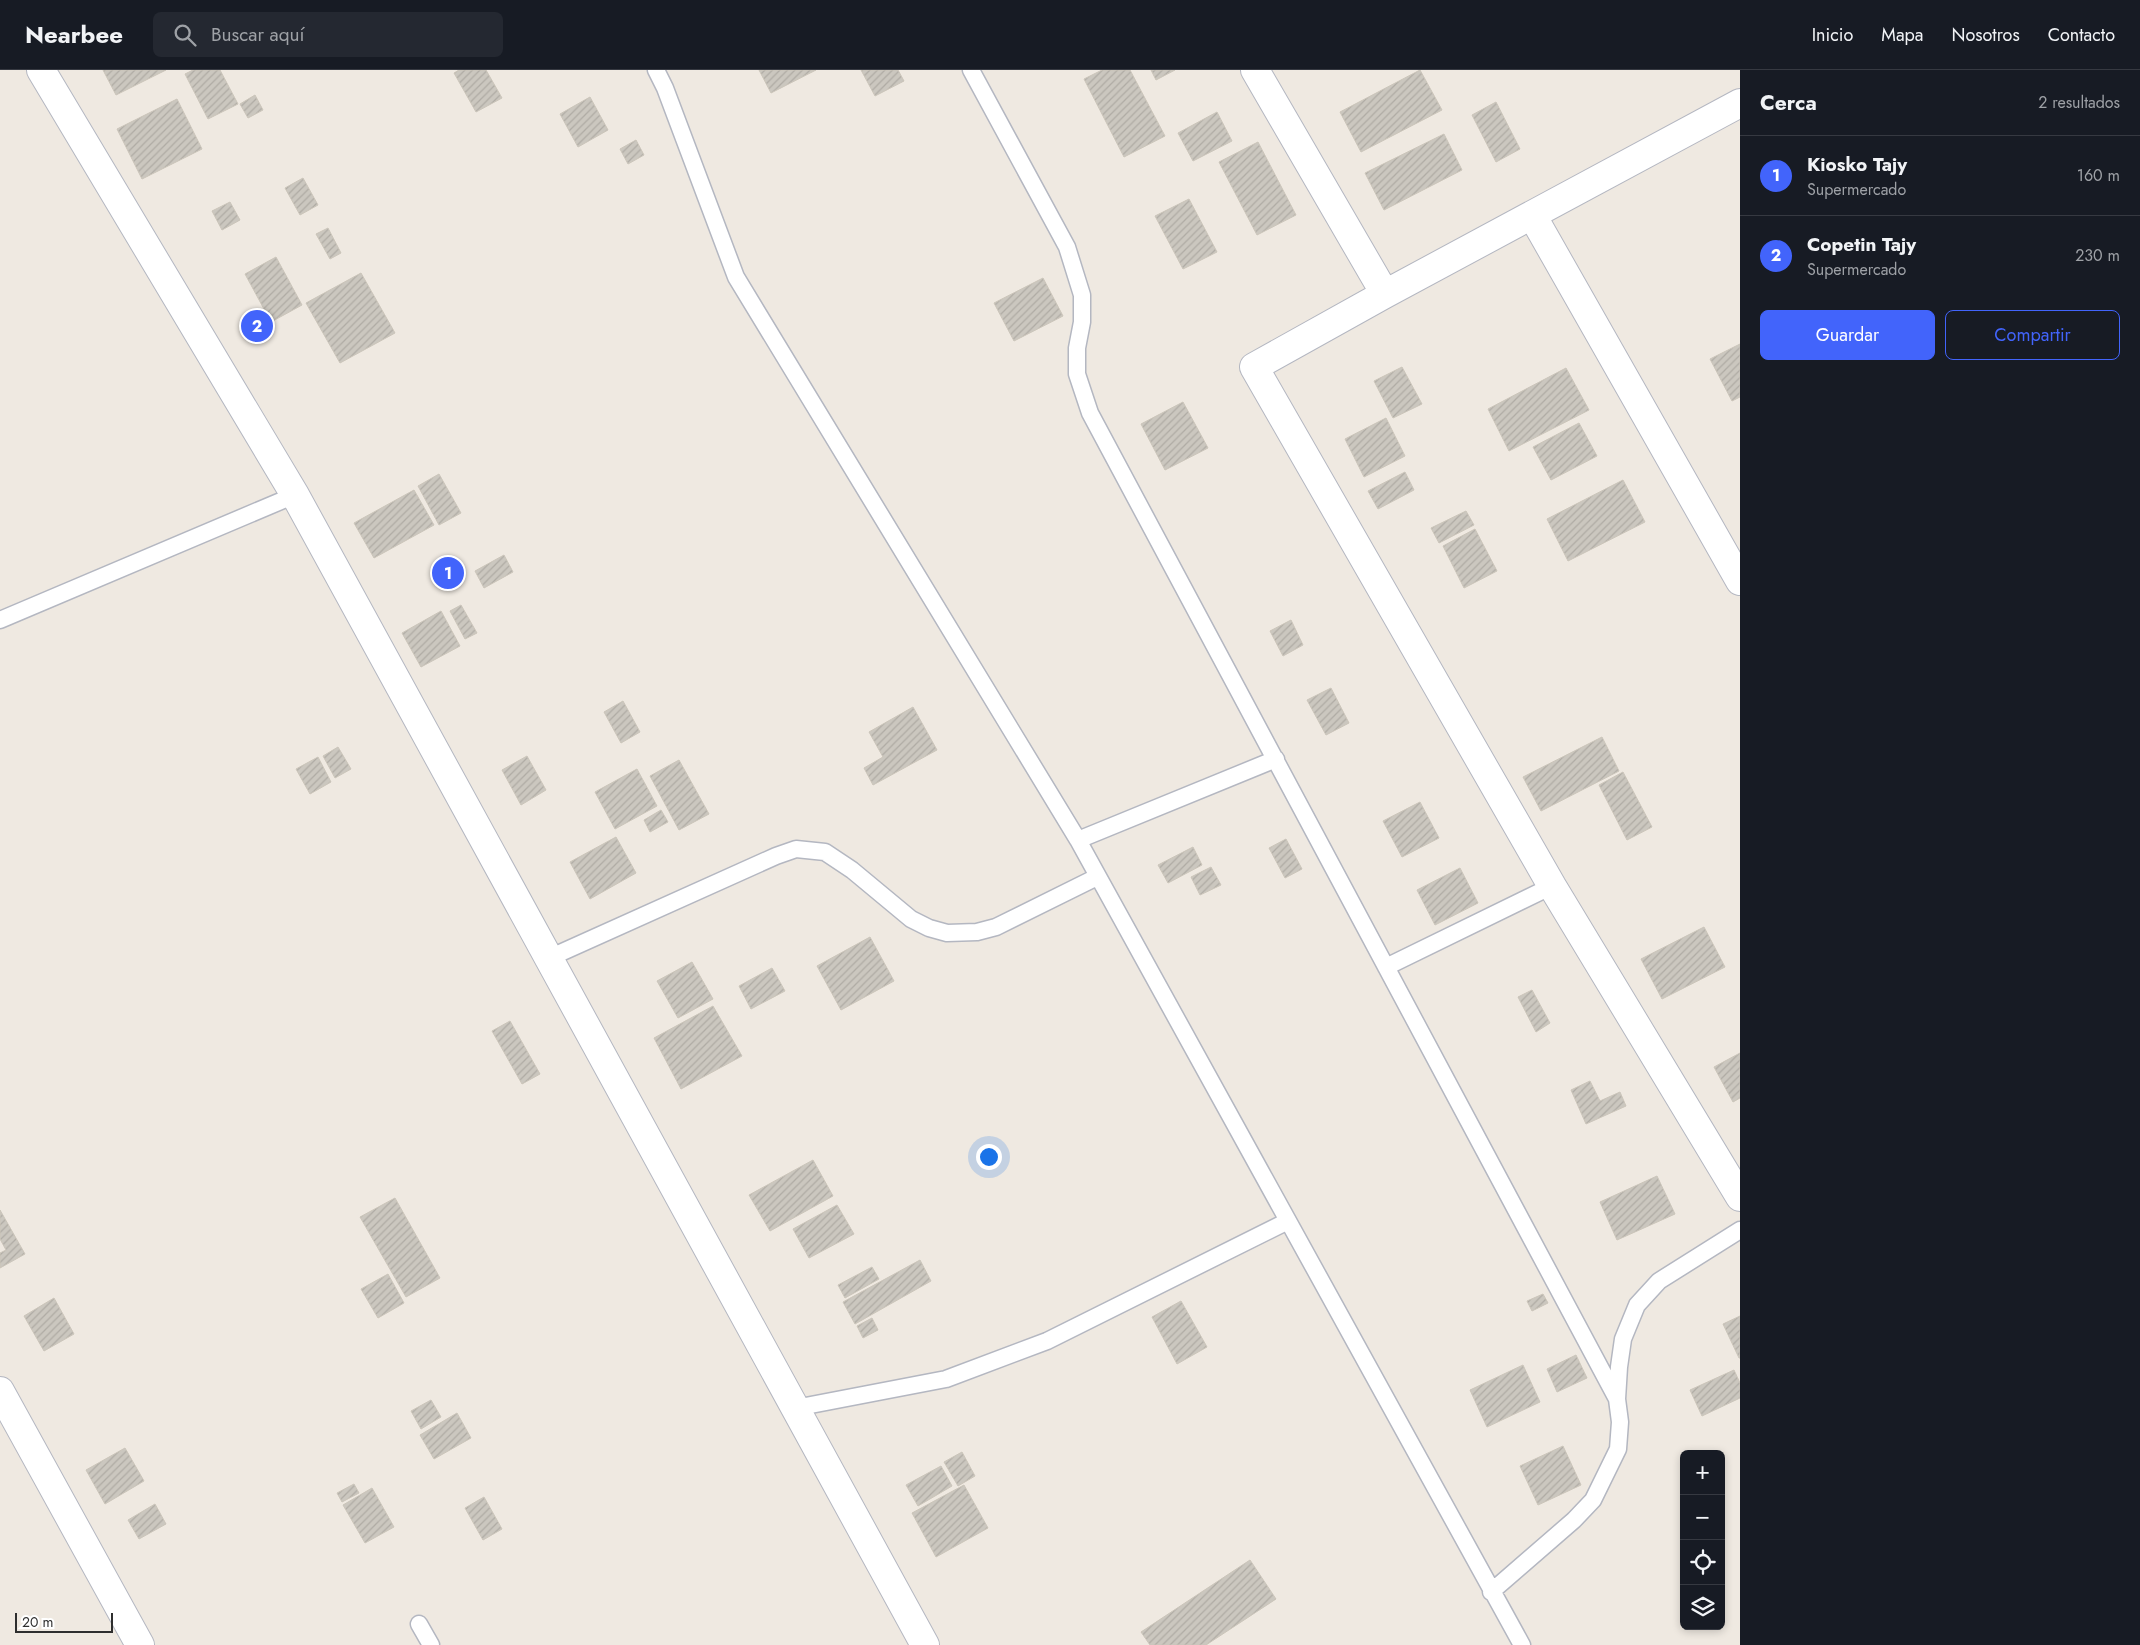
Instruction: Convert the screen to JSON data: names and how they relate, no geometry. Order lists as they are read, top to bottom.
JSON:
{
  "scale_bar": "20 m",
  "page": {
    "header": "Nearbee",
    "search": "Buscar aquí",
    "nav": [
      "Inicio",
      "Mapa",
      "Nosotros",
      "Contacto"
    ],
    "heading": ["Cerca", "2 resultados"],
    "list": [
      {
        "mark": "1",
        "name": "Kiosko Tajy",
        "note": "Supermercado",
        "value": "160 m"
      },
      {
        "mark": "2",
        "name": "Copetin Tajy",
        "note": "Supermercado",
        "value": "230 m"
      }
    ],
    "buttons": ["Guardar", "Compartir"],
    "pins": ["2", "1"],
    "map_buttons": ["+", "−"],
    "scale": "20 m"
  }
}
